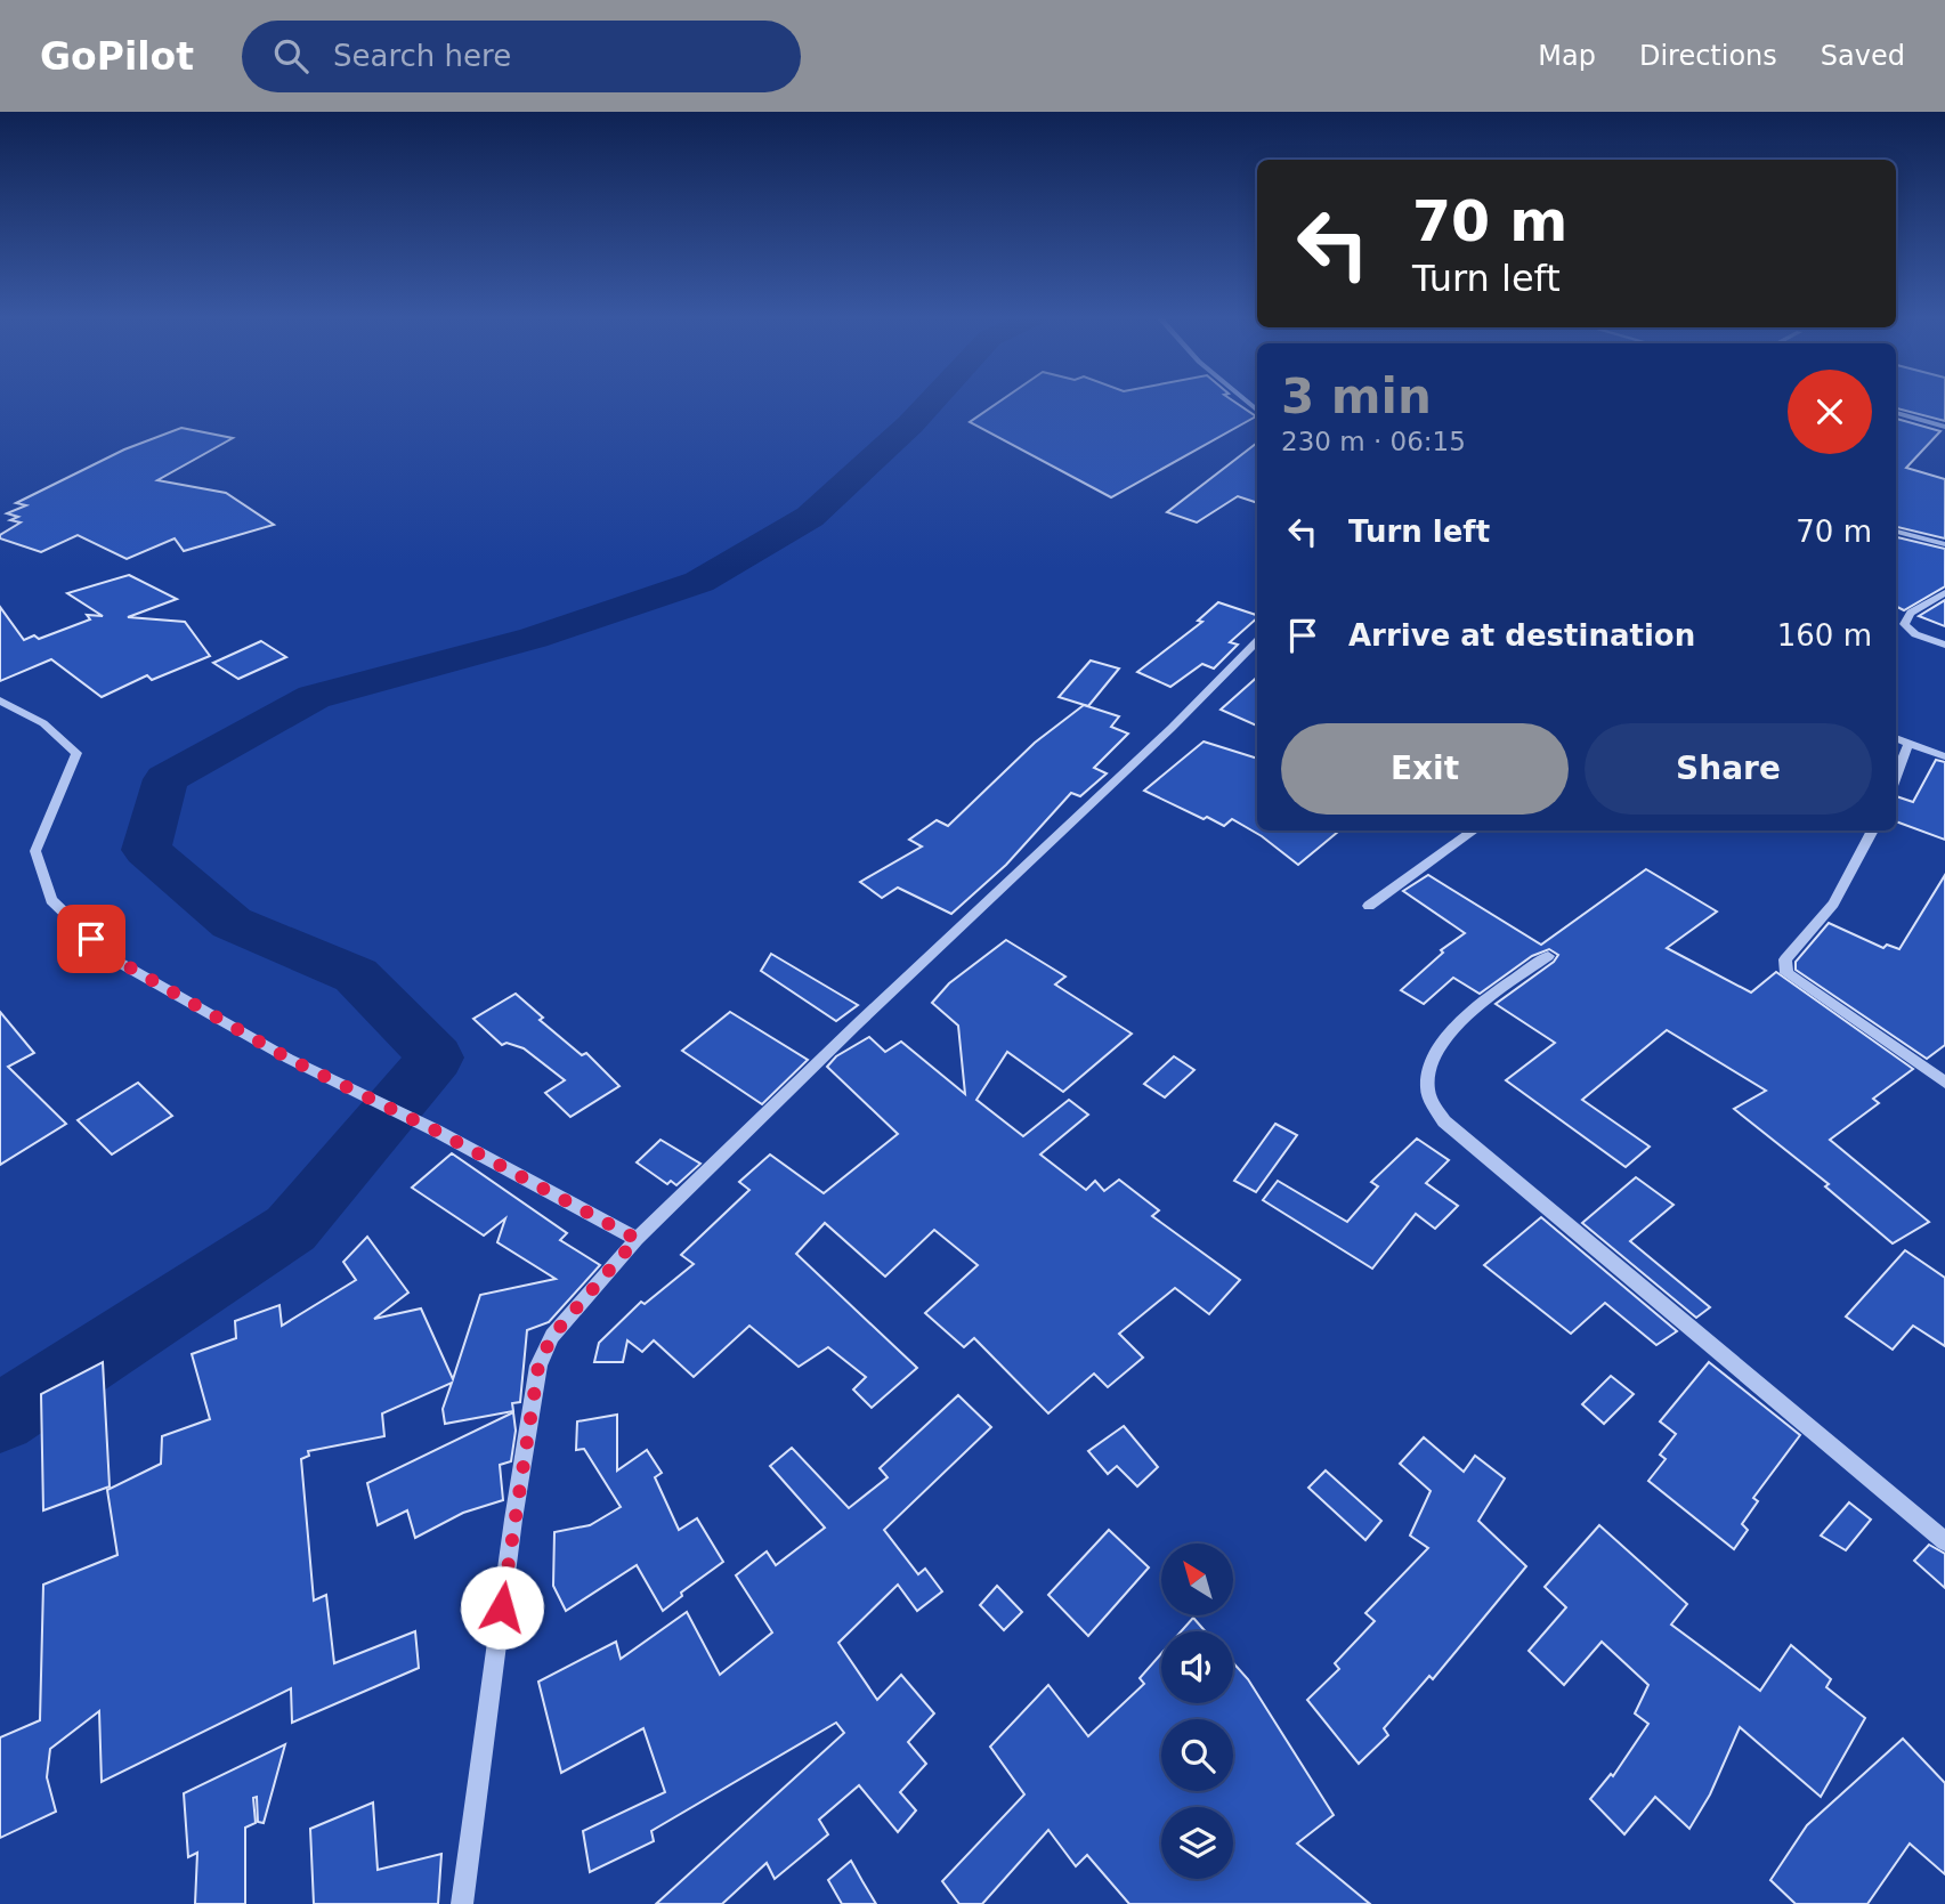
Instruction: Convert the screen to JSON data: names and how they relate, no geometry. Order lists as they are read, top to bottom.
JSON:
{
  "north": "top left",
  "page": {
    "header": "GoPilot",
    "search": "Search here",
    "nav": ["Map", "Directions", "Saved"],
    "turn": ["70 m", "Turn left"],
    "heading": ["3 min", "230 m · 06:15"],
    "list": [
      {
        "name": "Turn left",
        "value": "70 m"
      },
      {
        "name": "Arrive at destination",
        "value": "160 m"
      }
    ],
    "buttons": ["Exit", "Share"]
  }
}
